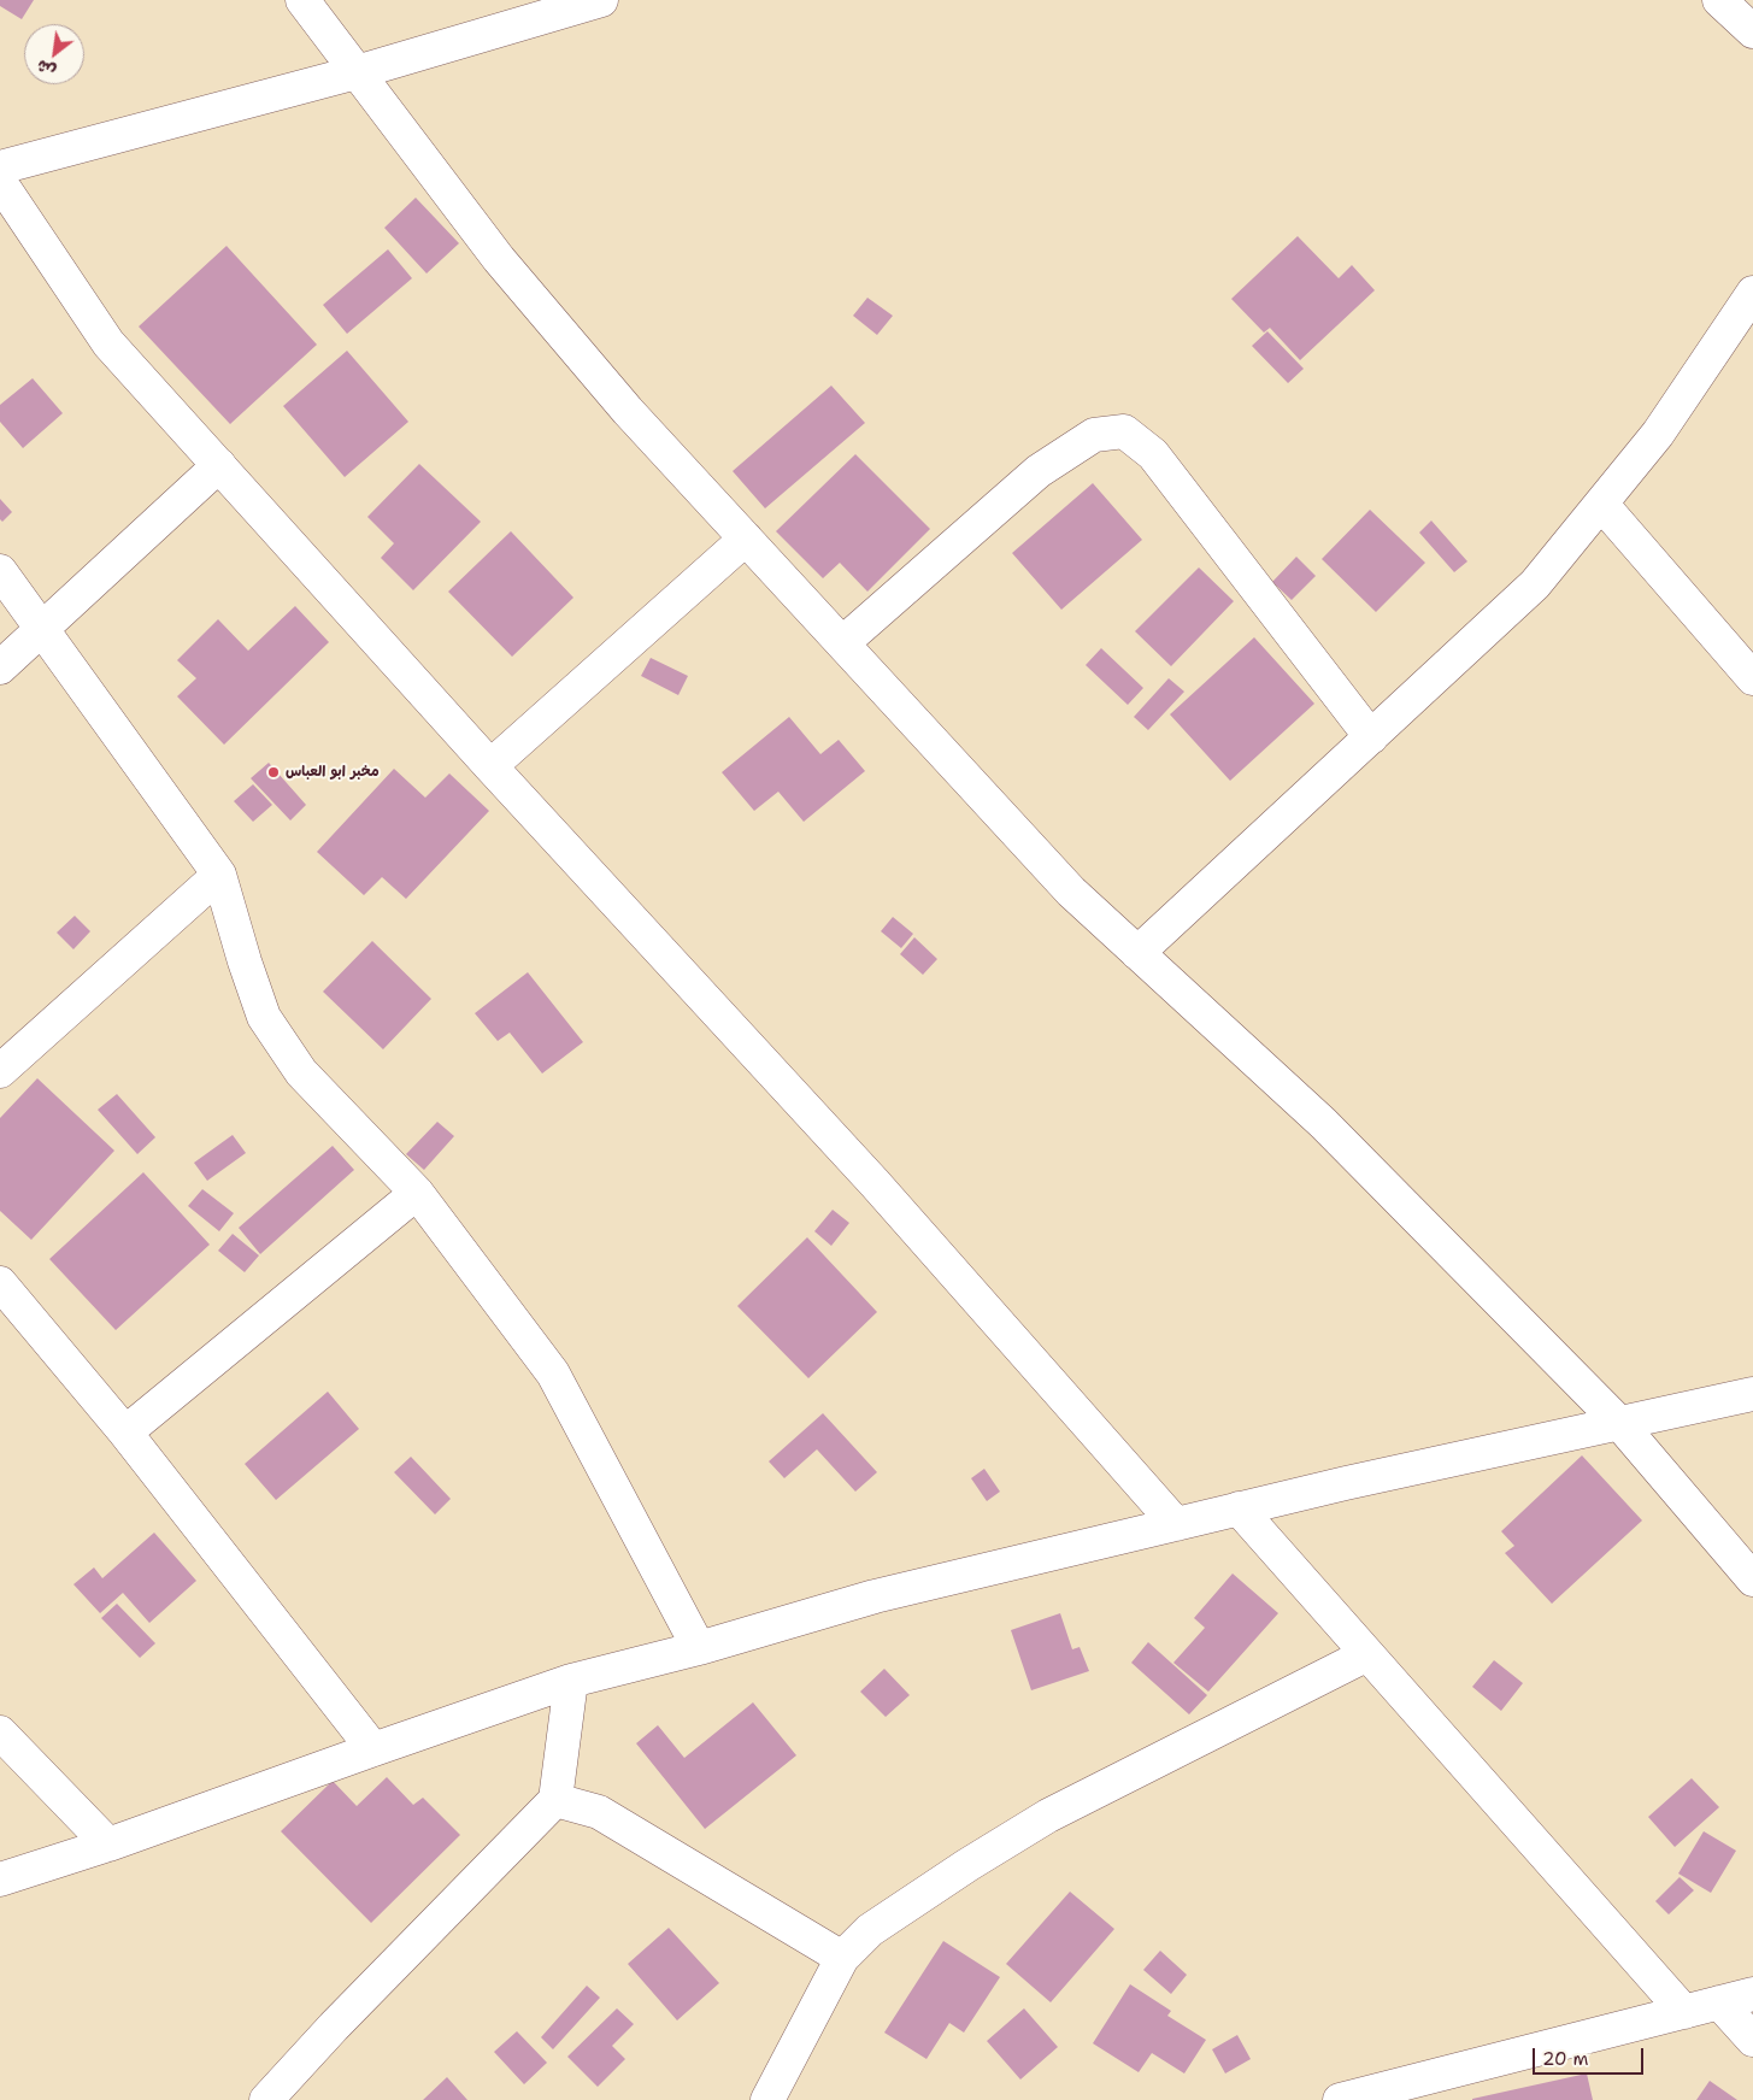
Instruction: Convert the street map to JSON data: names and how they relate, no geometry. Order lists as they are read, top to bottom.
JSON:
{
  "places": ["مخبر ابو العباس"],
  "scale_bar": "20 m",
  "north": "bottom left"
}
